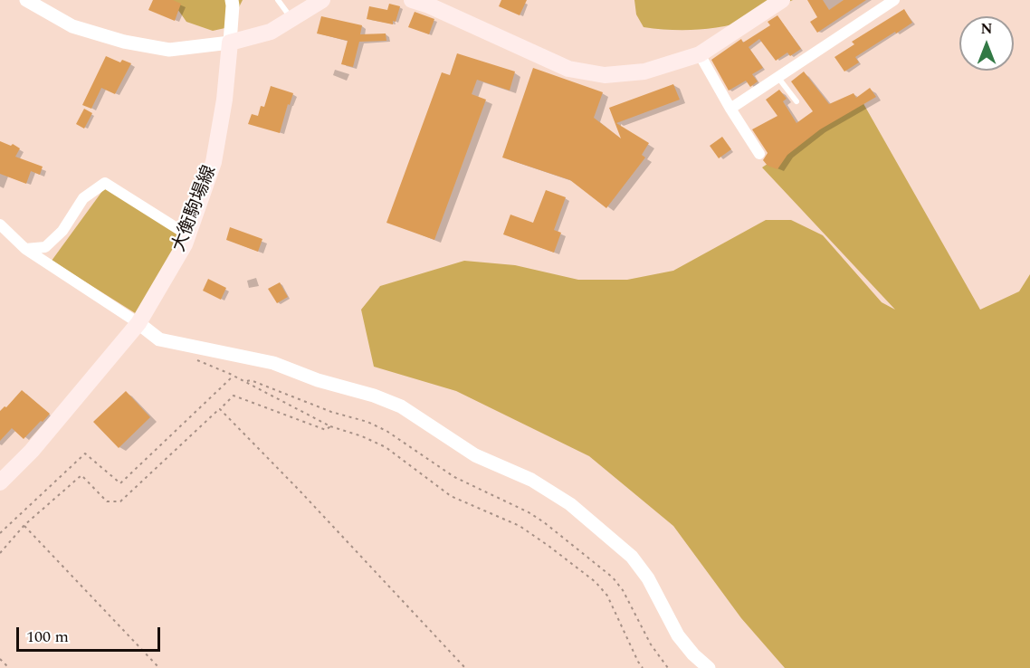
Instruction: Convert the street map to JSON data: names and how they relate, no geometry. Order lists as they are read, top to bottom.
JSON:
{
  "streets": {
    "main road": ["大衡駒場線"]
  },
  "scale_bar": "100 m",
  "north": "top"
}
